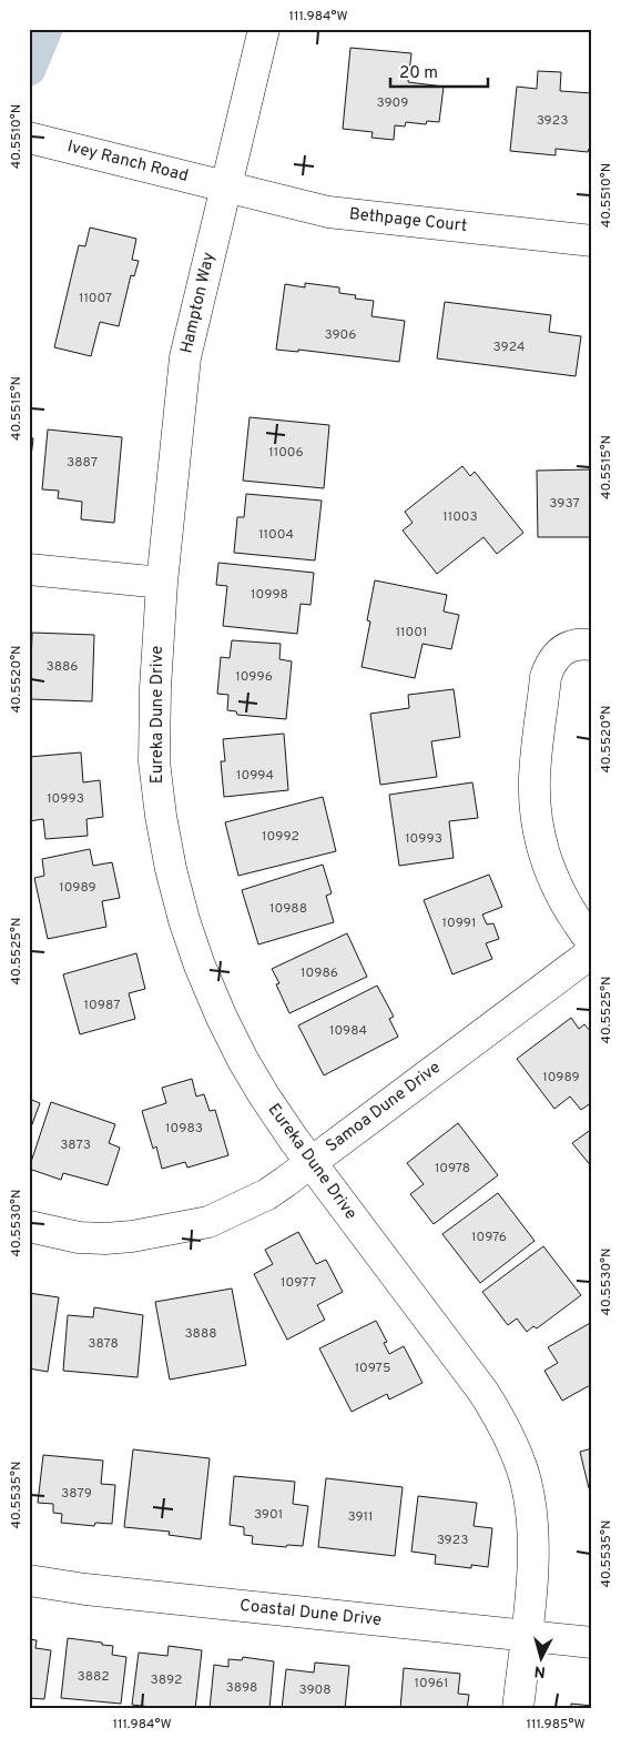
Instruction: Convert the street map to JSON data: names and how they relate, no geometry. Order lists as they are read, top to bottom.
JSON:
{
  "streets": {
    "street": [
      "Ivey Ranch Road",
      "Bethpage Court",
      "Hampton Way",
      "Eureka Dune Drive",
      "Samoa Dune Drive",
      "Coastal Dune Drive"
    ]
  },
  "crossings": [
    ["Ivey Ranch Road", "Bethpage Court"],
    ["Ivey Ranch Road", "Hampton Way"],
    ["Bethpage Court", "Hampton Way"],
    ["Hampton Way", "Eureka Dune Drive"],
    ["Eureka Dune Drive", "Samoa Dune Drive"],
    ["Eureka Dune Drive", "Coastal Dune Drive"]
  ],
  "house_numbers": [
    "3909",
    "3923",
    "11007",
    "3906",
    "3924",
    "11006",
    "3887",
    "3937",
    "11003",
    "11004",
    "10998",
    "11001",
    "3886",
    "10996",
    "10994",
    "10993",
    "10992",
    "10993",
    "10989",
    "10988",
    "10991",
    "10986",
    "10987",
    "10984",
    "10989",
    "10983",
    "3873",
    "10978",
    "10976",
    "10977",
    "3888",
    "3878",
    "10975",
    "3879",
    "3901",
    "3911",
    "3923",
    "3882",
    "3892",
    "10961",
    "3898",
    "3908"
  ],
  "scale_bar": "20 m",
  "north": "bottom",
  "coordinates": [
    "111.984°W",
    "40.5510°N",
    "40.5515°N",
    "40.5520°N",
    "40.5525°N",
    "40.5530°N",
    "40.5535°N",
    "111.985°W"
  ]
}
